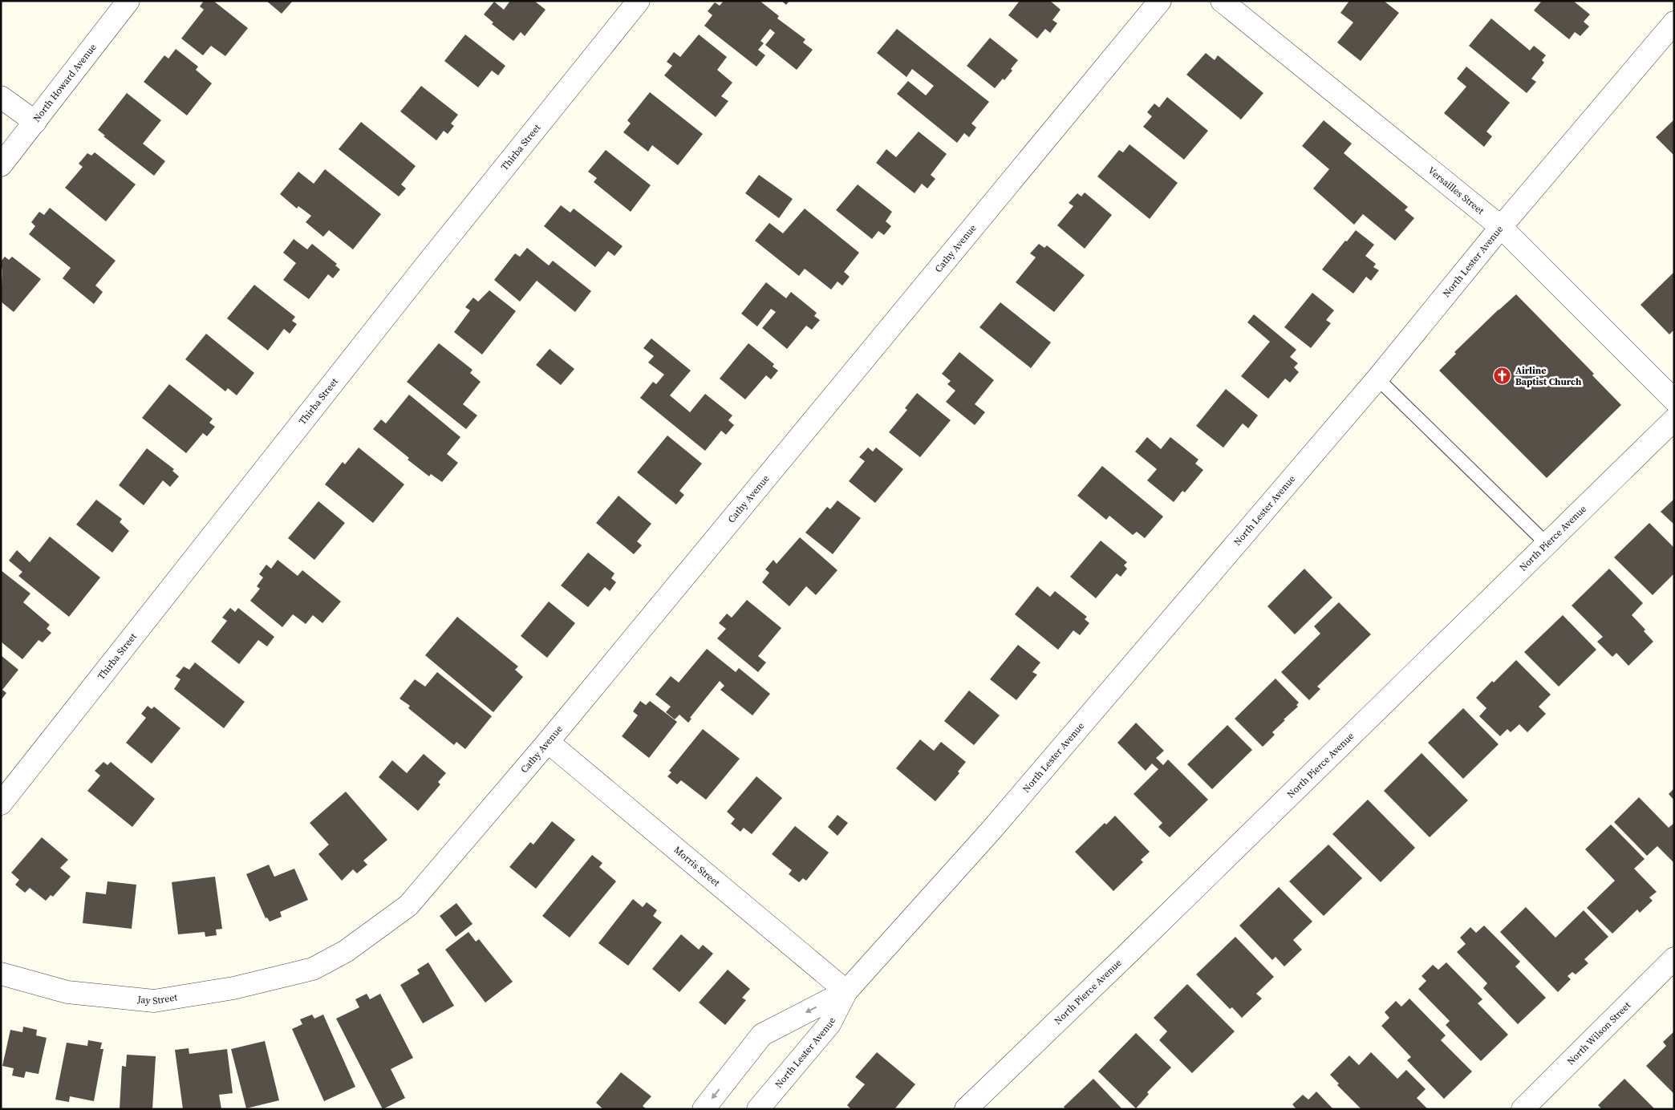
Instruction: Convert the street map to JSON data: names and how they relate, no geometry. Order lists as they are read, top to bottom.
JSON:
{
  "streets": {
    "street": [
      "North Howard Avenue",
      "Thirba Street",
      "Versailles Street",
      "Cathy Avenue",
      "North Lester Avenue",
      "North Pierce Avenue",
      "Morris Street",
      "Jay Street",
      "North Wilson Street"
    ]
  },
  "crossings": [
    ["Versailles Street", "North Lester Avenue"],
    ["Cathy Avenue", "Morris Street"],
    ["Cathy Avenue", "Jay Street"],
    ["North Lester Avenue", "Morris Street"]
  ],
  "places": {
    "church": ["Airline Baptist Church"]
  }
}
